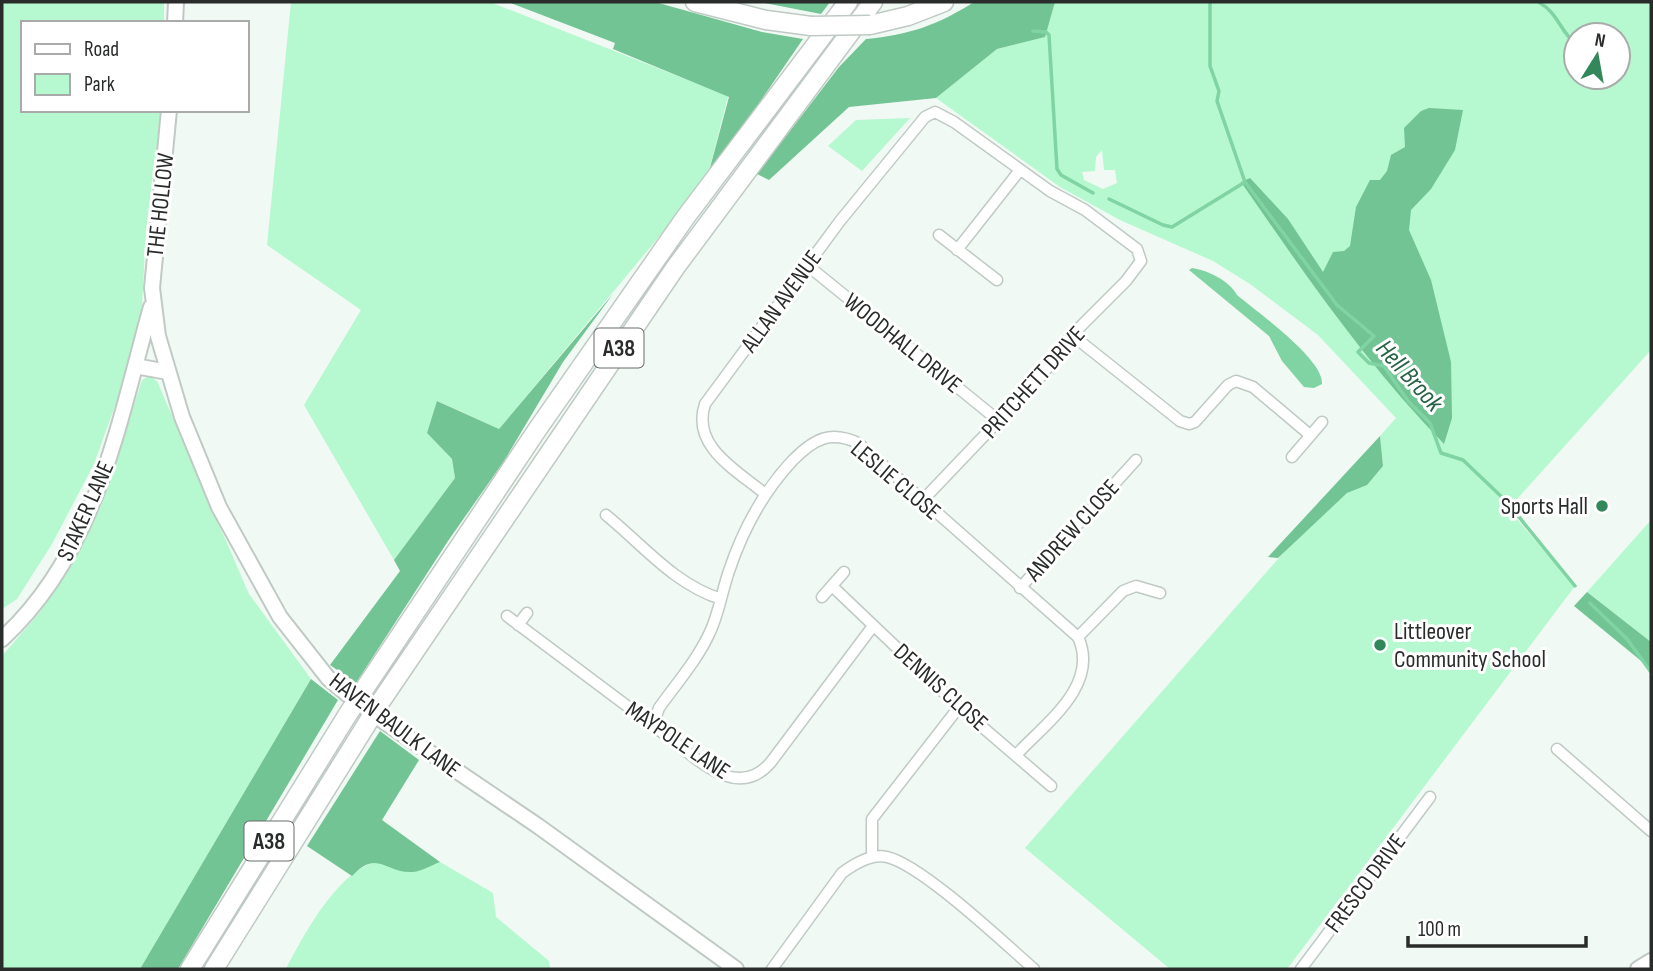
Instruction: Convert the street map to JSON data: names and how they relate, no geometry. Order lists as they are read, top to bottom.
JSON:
{
  "streets": {
    "highway": ["A38"],
    "street": [
      "THE HOLLOW",
      "ALLAN AVENUE",
      "WOODHALL DRIVE",
      "PRITCHETT DRIVE",
      "LESLIE CLOSE",
      "STAKER LANE",
      "ANDREW CLOSE",
      "DENNIS CLOSE",
      "HAVEN BAULK LANE",
      "MAYPOLE LANE",
      "FRESCO DRIVE"
    ]
  },
  "crossings": [
    ["THE HOLLOW", "STAKER LANE"],
    ["THE HOLLOW", "HAVEN BAULK LANE"],
    ["ALLAN AVENUE", "WOODHALL DRIVE"],
    ["ALLAN AVENUE", "PRITCHETT DRIVE"],
    ["ALLAN AVENUE", "LESLIE CLOSE"],
    ["WOODHALL DRIVE", "PRITCHETT DRIVE"],
    ["PRITCHETT DRIVE", "LESLIE CLOSE"],
    ["LESLIE CLOSE", "ANDREW CLOSE"],
    ["LESLIE CLOSE", "MAYPOLE LANE"],
    ["STAKER LANE", "HAVEN BAULK LANE"],
    ["DENNIS CLOSE", "MAYPOLE LANE"]
  ],
  "water": ["Hell Brook"],
  "places": ["Sports Hall", "Littleover Community School"],
  "legend": ["Road", "Park"],
  "scale_bar": "100 m",
  "north": "top"
}
